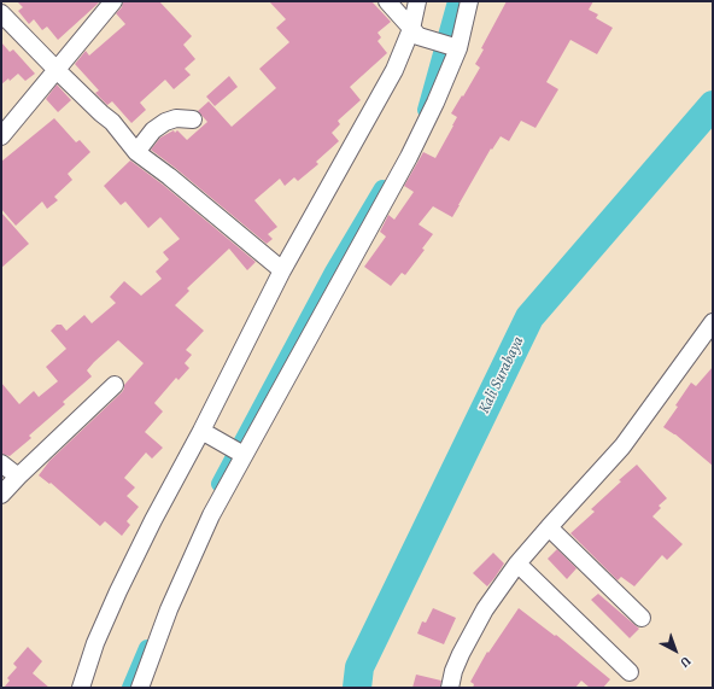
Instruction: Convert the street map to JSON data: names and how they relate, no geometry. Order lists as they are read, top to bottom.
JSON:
{
  "water": ["Kali Surabaya"],
  "north": "bottom right"
}
